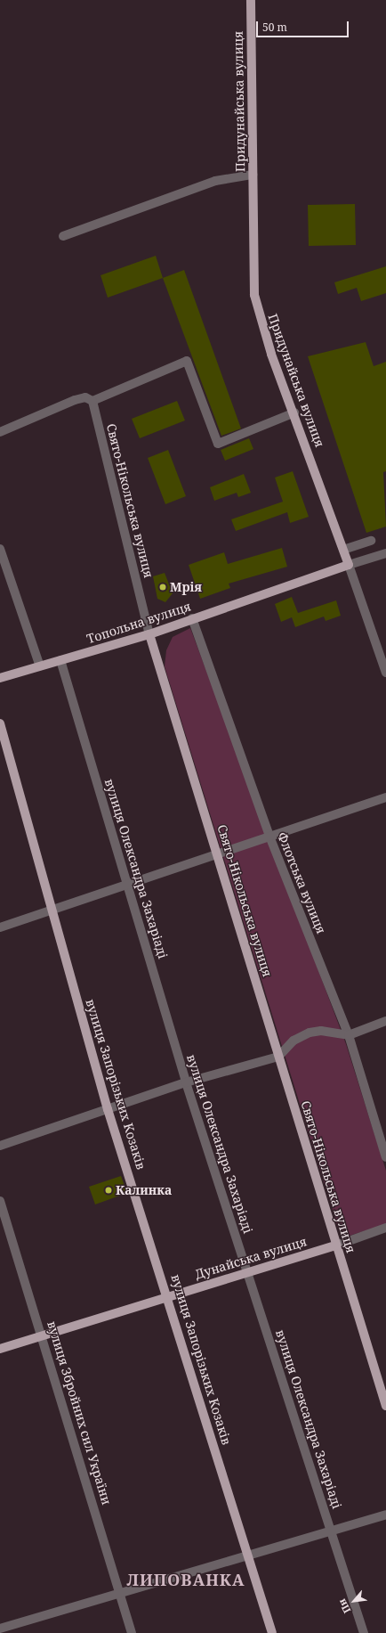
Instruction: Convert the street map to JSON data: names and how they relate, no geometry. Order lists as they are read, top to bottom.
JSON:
{
  "streets": {
    "main road": [
      "Придунайська вулиця",
      "Свято-Нікольська вулиця",
      "Топольна вулиця",
      "вулиця Запорізьких Козаків",
      "Дунайська вулиця"
    ],
    "street": ["вулиця Олександра Захаріаді", "Флотська вулиця", "вулиця Збройних сил України"]
  },
  "crossings": [
    ["Придунайська вулиця", "Топольна вулиця"],
    ["Свято-Нікольська вулиця", "Топольна вулиця"],
    ["Свято-Нікольська вулиця", "Дунайська вулиця"],
    ["Топольна вулиця", "вулиця Олександра Захаріаді"],
    ["Топольна вулиця", "Флотська вулиця"],
    ["вулиця Олександра Захаріаді", "Дунайська вулиця"],
    ["вулиця Запорізьких Козаків", "Дунайська вулиця"],
    ["Дунайська вулиця", "вулиця Збройних сил України"]
  ],
  "districts": ["ЛИПОВАНКА"],
  "places": ["Мрія", "Калинка"],
  "scale_bar": "50 m",
  "north": "bottom left"
}
